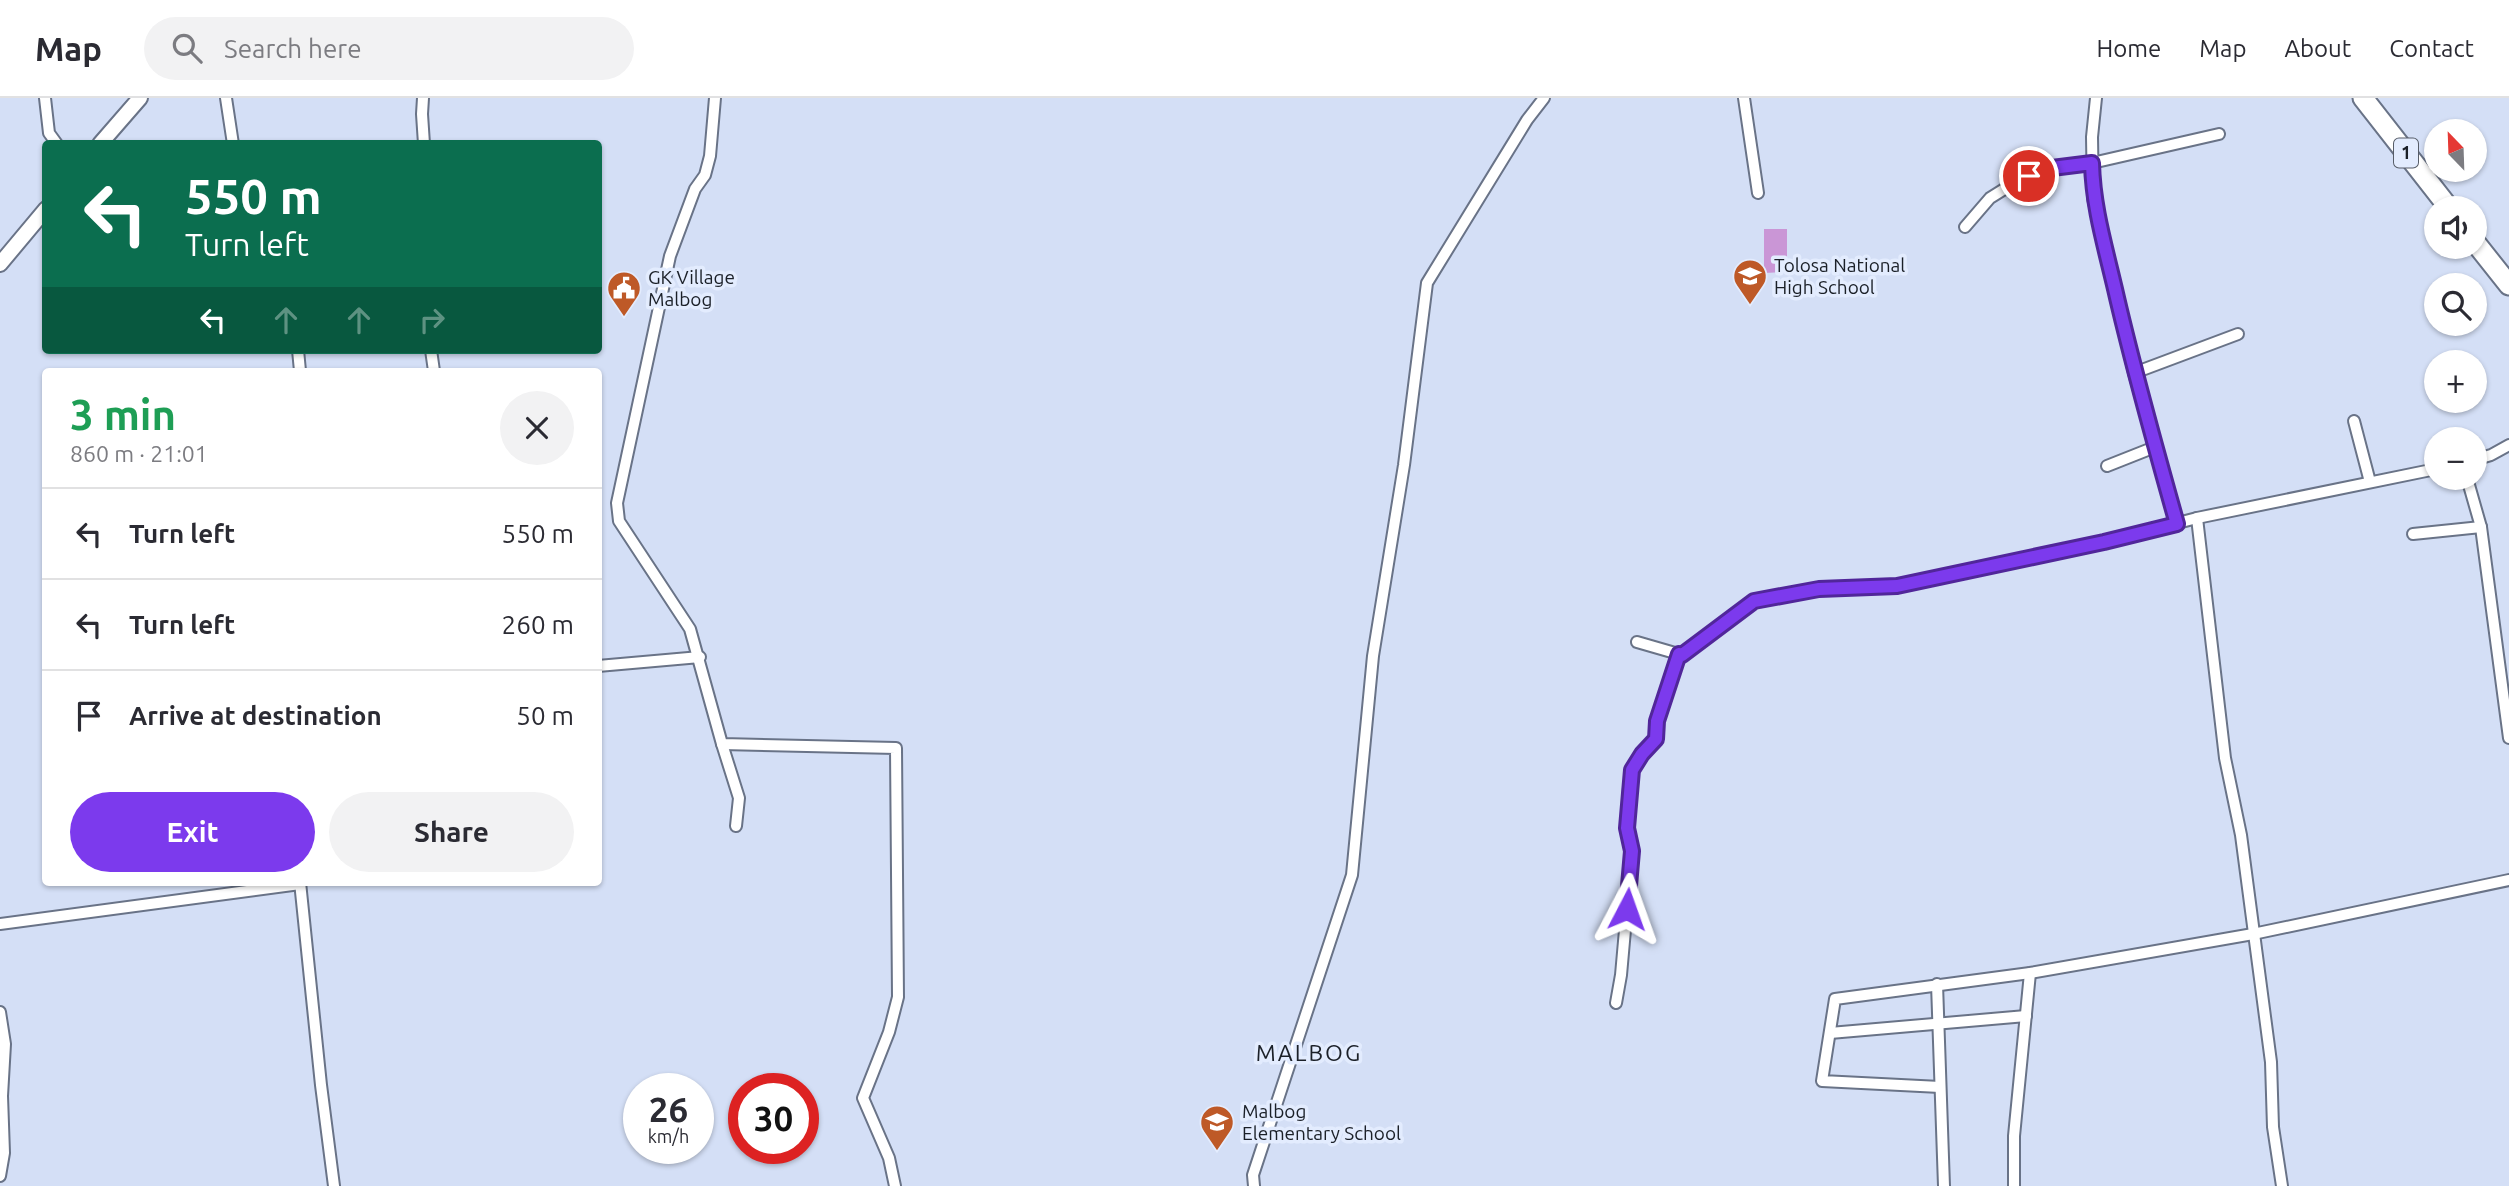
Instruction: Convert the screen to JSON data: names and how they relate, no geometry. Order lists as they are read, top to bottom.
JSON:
{
  "streets": {
    "highway": ["1"]
  },
  "districts": ["MALBOG"],
  "places": {
    "school or university": ["Tolosa National High School", "Malbog Elementary School"],
    "public building": ["GK Village Malbog"]
  },
  "north": "top left",
  "page": {
    "header": "Map",
    "search": "Search here",
    "nav": [
      "Home",
      "Map",
      "About",
      "Contact"
    ],
    "map_buttons": ["+", "−"],
    "turn": ["550 m", "Turn left"],
    "heading": ["3 min", "860 m · 21:01"],
    "list": [
      {
        "name": "Turn left",
        "value": "550 m"
      },
      {
        "name": "Turn left",
        "value": "260 m"
      },
      {
        "name": "Arrive at destination",
        "value": "50 m"
      }
    ],
    "buttons": ["Exit", "Share"],
    "speed": "26 km/h",
    "limit": "30"
  }
}
